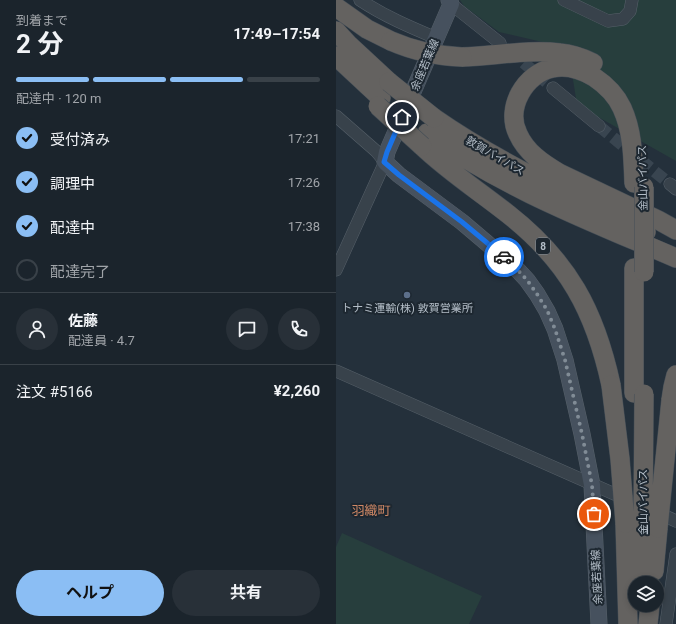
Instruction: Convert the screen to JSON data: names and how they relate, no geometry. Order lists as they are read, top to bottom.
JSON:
{
  "streets": {
    "highway": ["敦賀バイパス", "金山バイパス", "8"],
    "main road": ["余座若葉線"]
  },
  "crossings": [
    ["敦賀バイパス", "金山バイパス"],
    ["敦賀バイパス", "8"]
  ],
  "districts": ["羽織町"],
  "places": ["トナミ運輸(株) 敦賀営業所"],
  "page": {
    "heading": ["2 分", "到着まで", "17:49–17:54"],
    "panel": [
      "佐藤",
      "配達員 · 4.7",
      "注文 #5166",
      "¥2,260"
    ],
    "bar": "配達中 · 120 m",
    "list": [
      ["受付済み", "17:21"],
      ["調理中", "17:26"],
      ["配達中", "17:38"],
      "配達完了"
    ],
    "buttons": ["ヘルプ", "共有"]
  }
}
